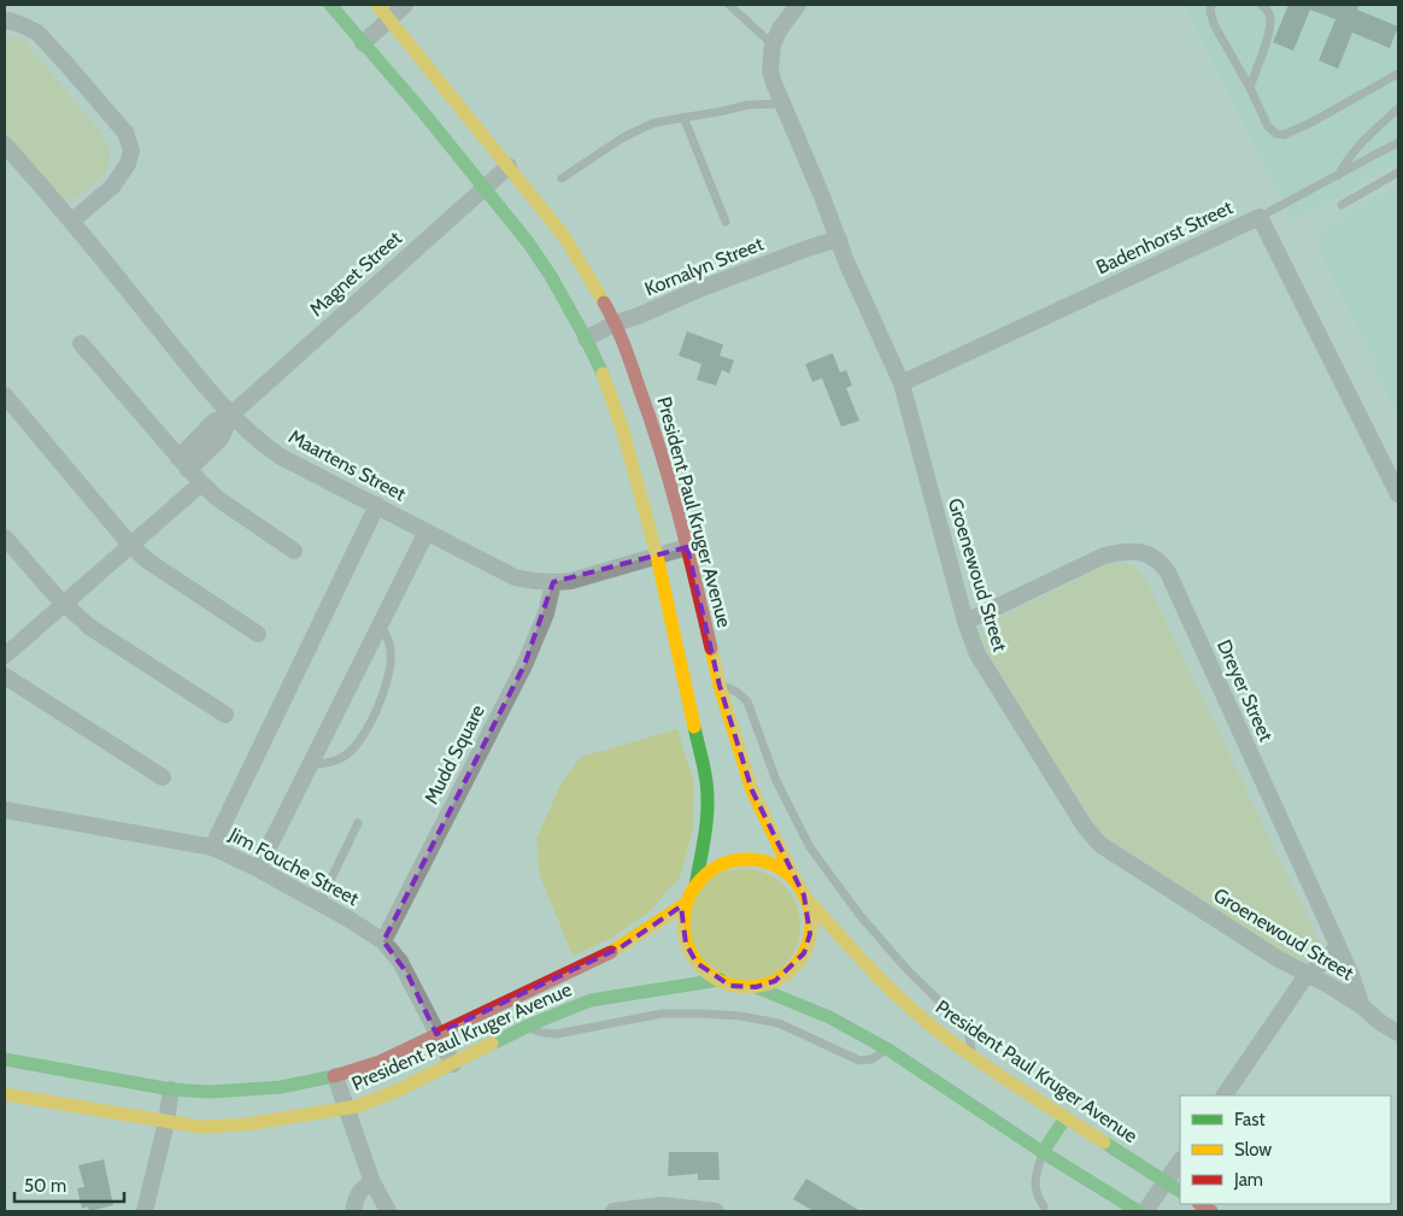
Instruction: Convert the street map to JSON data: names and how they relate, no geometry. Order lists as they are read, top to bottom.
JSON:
{
  "streets": {
    "street": [
      "Badenhorst Street",
      "Kornalyn Street",
      "Magnet Street",
      "Maartens Street",
      "President Paul Kruger Avenue",
      "Groenewoud Street",
      "Dreyer Street",
      "Mudd Square",
      "Jim Fouche Street"
    ]
  },
  "crossings": [
    ["Badenhorst Street", "Groenewoud Street"],
    ["Kornalyn Street", "President Paul Kruger Avenue"],
    ["Kornalyn Street", "Groenewoud Street"],
    ["Magnet Street", "Maartens Street"],
    ["Magnet Street", "President Paul Kruger Avenue"],
    ["Maartens Street", "President Paul Kruger Avenue"],
    ["Maartens Street", "Mudd Square"],
    ["President Paul Kruger Avenue", "Jim Fouche Street"],
    ["Groenewoud Street", "Dreyer Street"],
    ["Mudd Square", "Jim Fouche Street"]
  ],
  "legend": ["Fast", "Slow", "Jam"],
  "scale_bar": "50 m"
}
